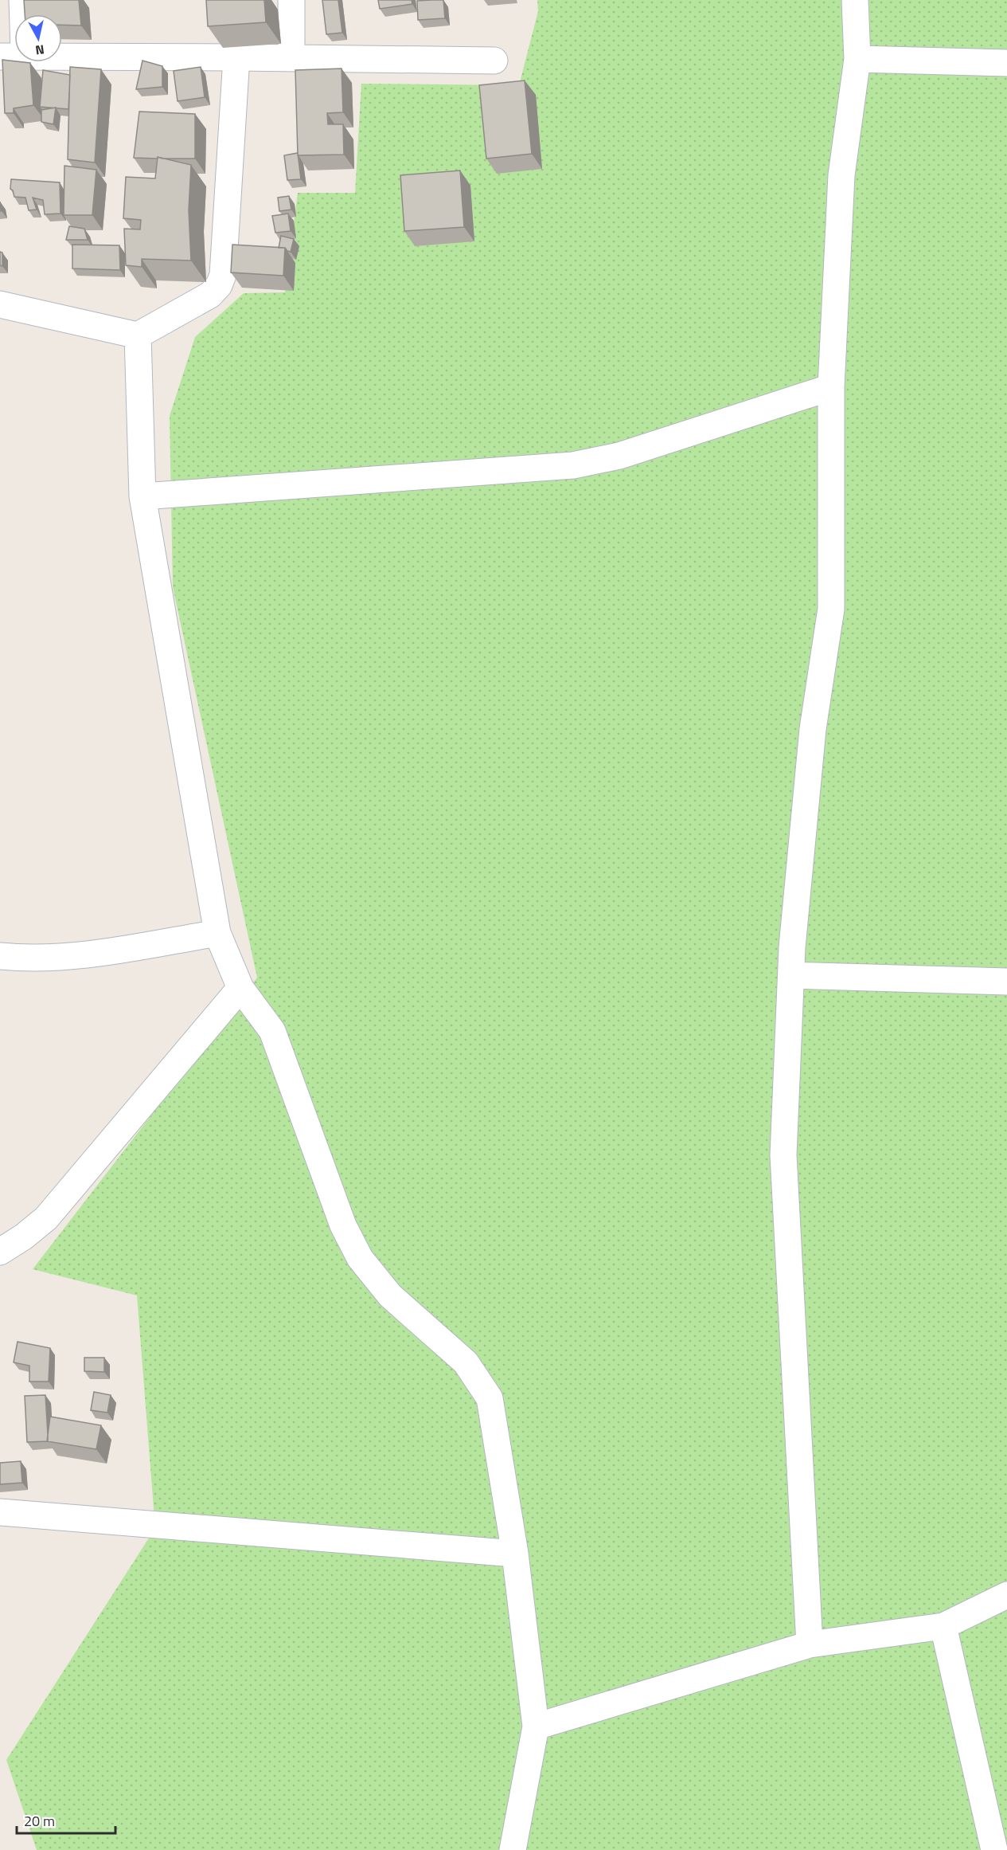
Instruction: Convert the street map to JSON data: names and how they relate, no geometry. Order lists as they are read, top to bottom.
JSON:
{
  "scale_bar": "20 m",
  "north": "bottom"
}
